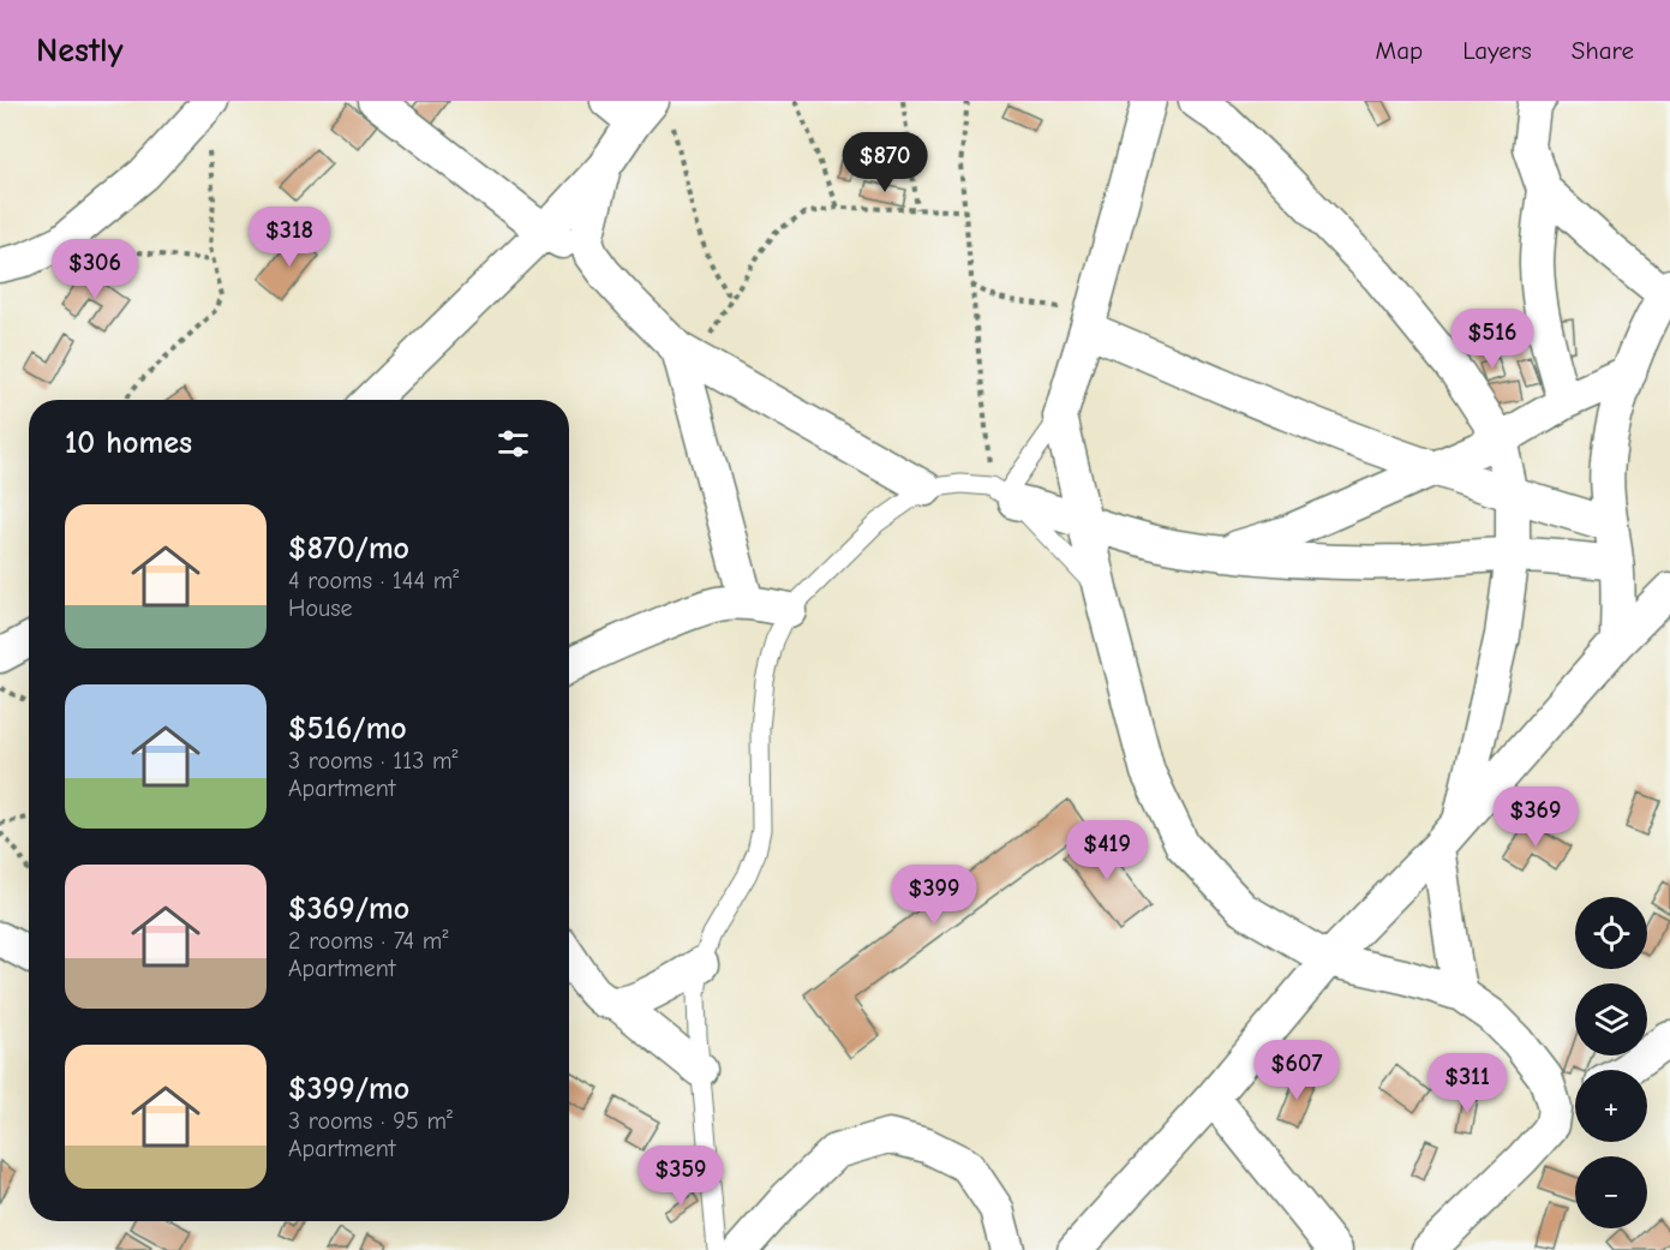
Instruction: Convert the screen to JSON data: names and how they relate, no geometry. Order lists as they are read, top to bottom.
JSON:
{
  "page": {
    "header": "Nestly",
    "nav": ["Map", "Layers", "Share"],
    "price": [
      "$870",
      "$318",
      "$306",
      "$516",
      "$369",
      "$419",
      "$399",
      "$607",
      "$311",
      "$359"
    ],
    "heading": "10 homes",
    "list": [
      {
        "name": "$870/mo",
        "note": "4 rooms · 144 m² · House"
      },
      {
        "name": "$516/mo",
        "note": "3 rooms · 113 m² · Apartment"
      },
      {
        "name": "$369/mo",
        "note": "2 rooms · 74 m² · Apartment"
      },
      {
        "name": "$399/mo",
        "note": "3 rooms · 95 m² · Apartment"
      }
    ],
    "map_buttons": ["+", "−"]
  }
}
